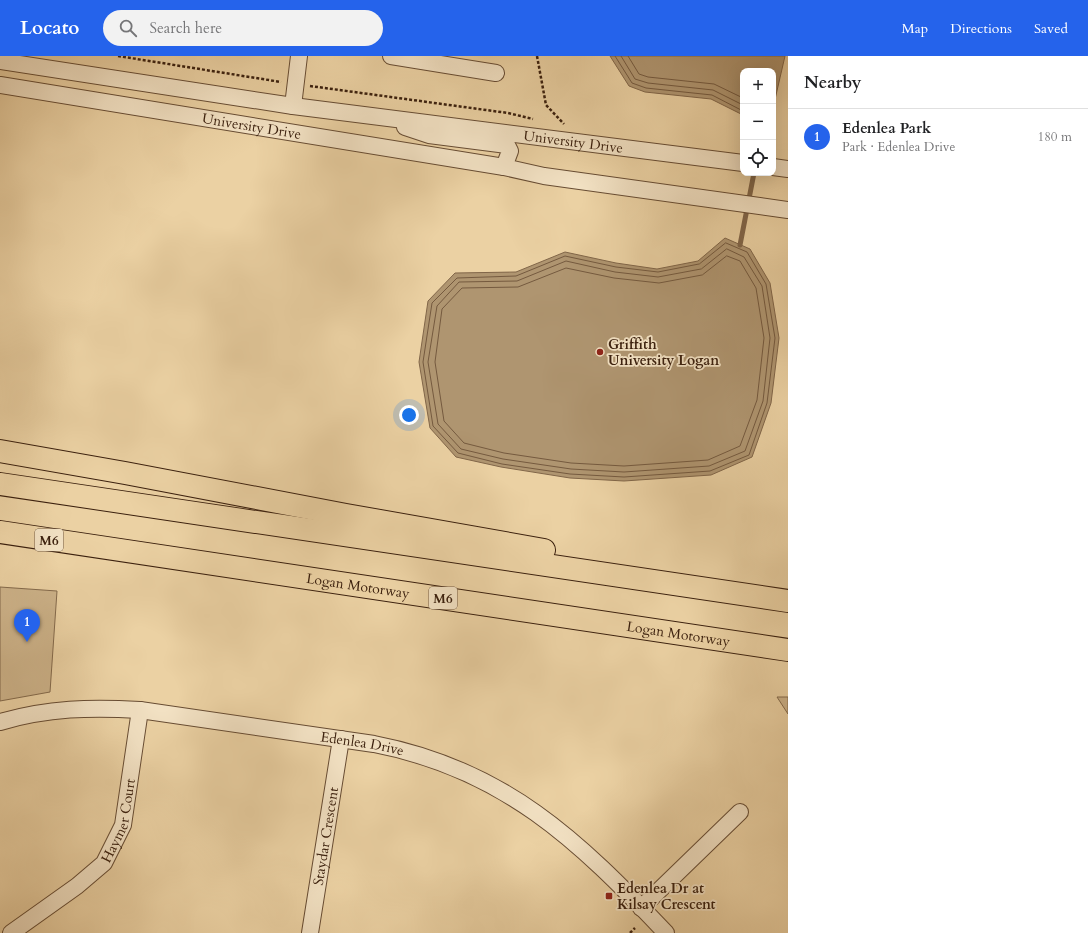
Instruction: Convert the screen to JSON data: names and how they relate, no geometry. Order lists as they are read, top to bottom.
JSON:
{
  "streets": {
    "highway": ["M6", "Logan Motorway"],
    "street": [
      "University Drive",
      "Edenlea Drive",
      "Haymer Court",
      "Staydar Crescent"
    ]
  },
  "crossings": [
    ["Edenlea Drive", "Haymer Court"],
    ["Edenlea Drive", "Staydar Crescent"]
  ],
  "places": {
    "other": ["Griffith University Logan"],
    "transit": ["Edenlea Dr at Kilsay Crescent"]
  },
  "page": {
    "header": "Locato",
    "search": "Search here",
    "nav": ["Map", "Directions", "Saved"],
    "heading": "Nearby",
    "map_buttons": ["+", "−"],
    "list": [
      {
        "mark": "1",
        "name": "Edenlea Park",
        "note": "Park · Edenlea Drive",
        "value": "180 m"
      }
    ],
    "pins": "1"
  }
}
